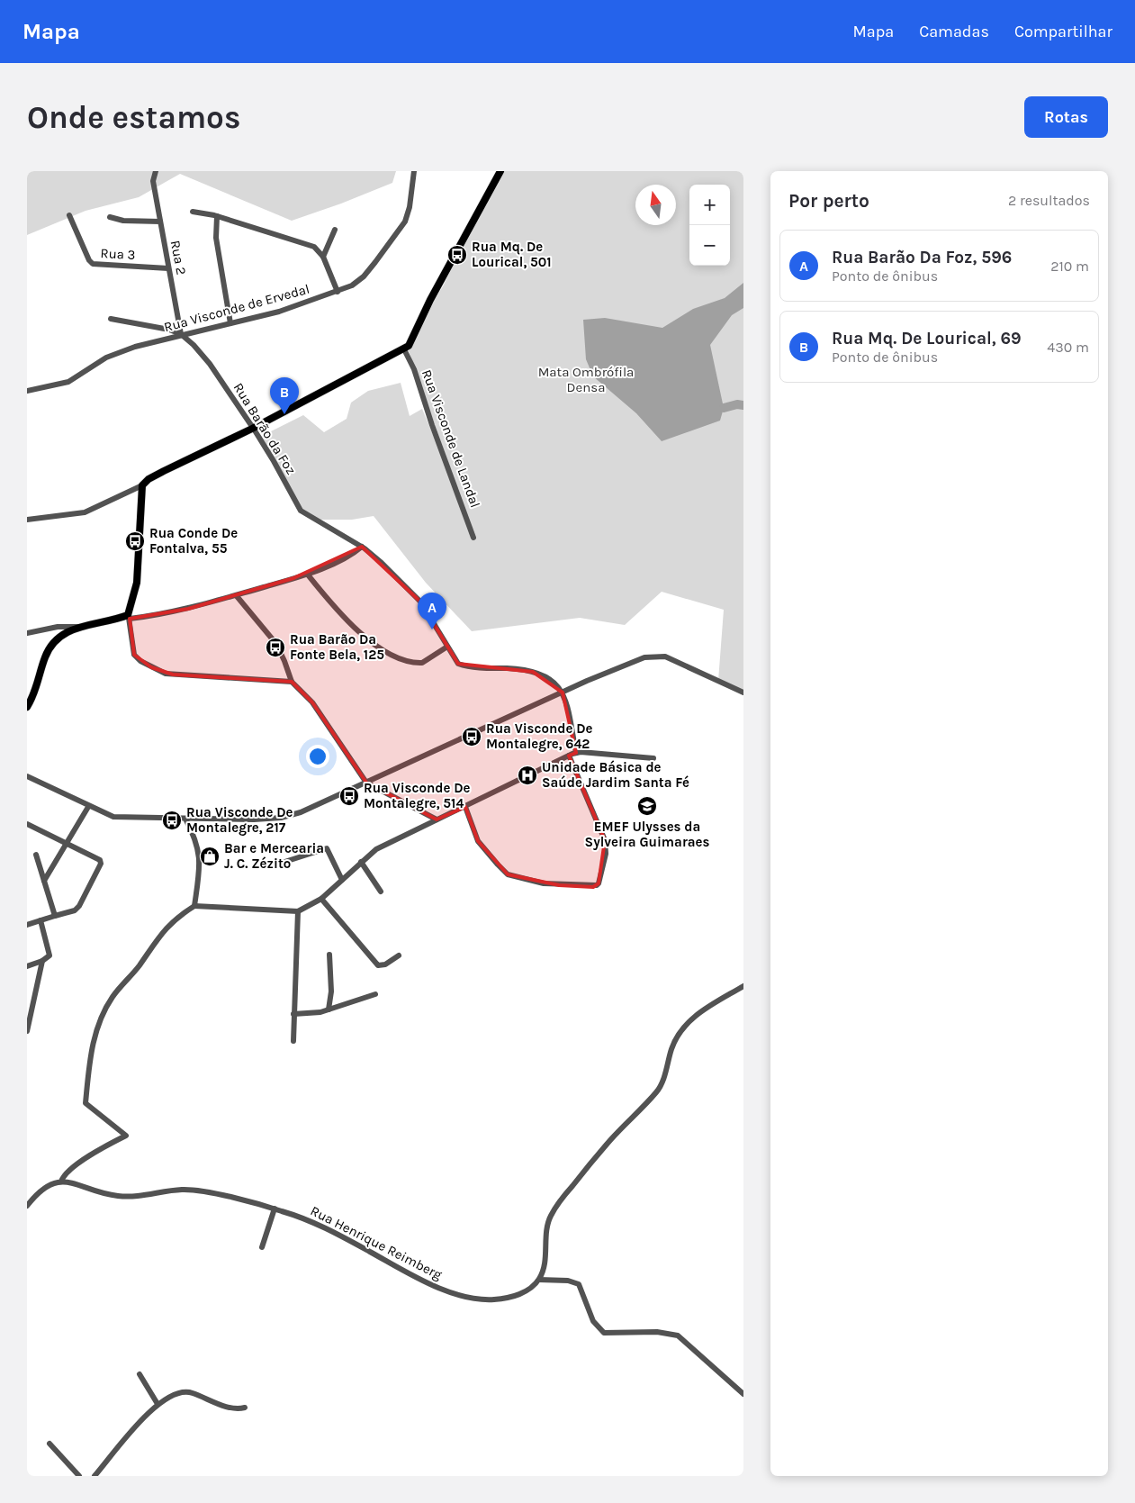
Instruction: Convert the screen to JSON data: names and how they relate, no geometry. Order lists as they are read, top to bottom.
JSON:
{
  "streets": {
    "street": [
      "Rua 3",
      "Rua 2",
      "Rua Visconde de Ervedal",
      "Rua Barão da Foz",
      "Rua Visconde de Landal",
      "Rua Henrique Reimberg"
    ]
  },
  "crossings": [
    ["Rua 3", "Rua 2"],
    ["Rua 2", "Rua Visconde de Ervedal"],
    ["Rua 2", "Rua Barão da Foz"],
    ["Rua Visconde de Ervedal", "Rua Barão da Foz"]
  ],
  "parks": ["Mata Ombrófila Densa"],
  "places": {
    "bus stop": [
      "Rua Mq. De Lourical, 501",
      "Rua Conde De Fontalva, 55",
      "Rua Barão Da Fonte Bela, 125",
      "Rua Visconde De Montalegre, 642",
      "Rua Visconde De Montalegre, 514",
      "Rua Visconde De Montalegre, 217"
    ],
    "hospital": ["Unidade Básica de Saúde Jardim Santa Fé"],
    "school or university": ["EMEF Ulysses da Sylveira Guimaraes"],
    "shop": ["Bar e Mercearia J. C. Zézito"]
  },
  "north": "top",
  "page": {
    "header": "Mapa",
    "nav": ["Mapa", "Camadas", "Compartilhar"],
    "buttons": "Rotas",
    "title": "Onde estamos",
    "heading": ["Por perto", "2 resultados"],
    "map_buttons": ["+", "−"],
    "list": [
      {
        "mark": "A",
        "name": "Rua Barão Da Foz, 596",
        "note": "Ponto de ônibus",
        "value": "210 m"
      },
      {
        "mark": "B",
        "name": "Rua Mq. De Lourical, 69",
        "note": "Ponto de ônibus",
        "value": "430 m"
      }
    ],
    "pins": ["B", "A"]
  }
}
